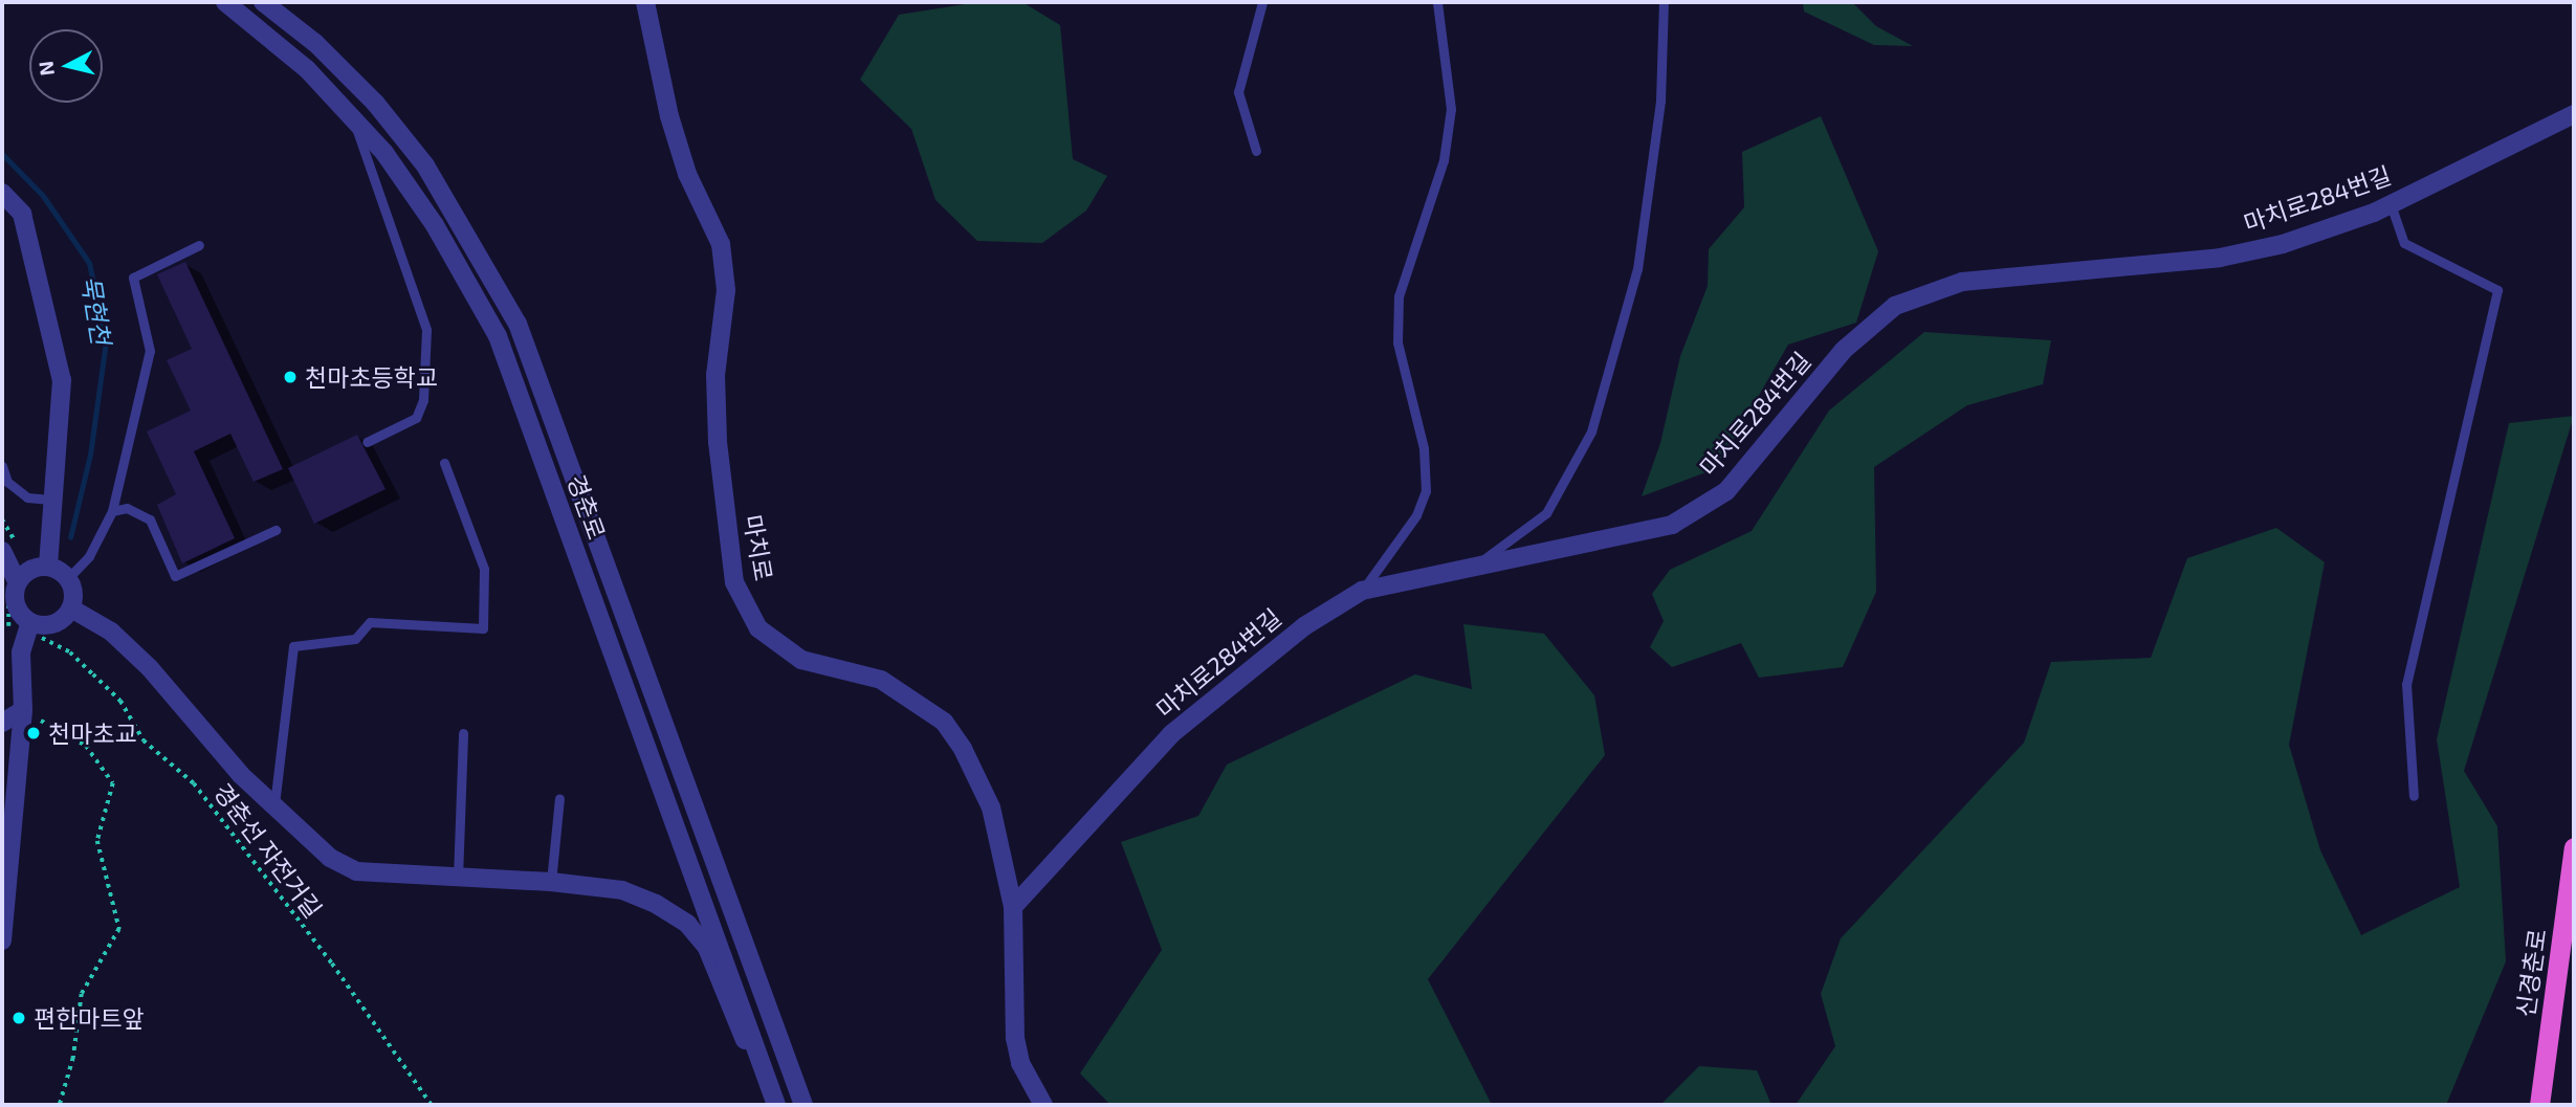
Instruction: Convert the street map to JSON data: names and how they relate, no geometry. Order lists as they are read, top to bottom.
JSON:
{
  "streets": {
    "highway": ["신경춘로"],
    "street": ["마치로284번길", "경춘로", "마치로"],
    "path": ["경춘선 자전거길"]
  },
  "crossings": [
    ["마치로284번길", "마치로"]
  ],
  "water": ["묵현천"],
  "places": ["천마초등학교", "천마초교", "편한마트앞"],
  "north": "left"
}
